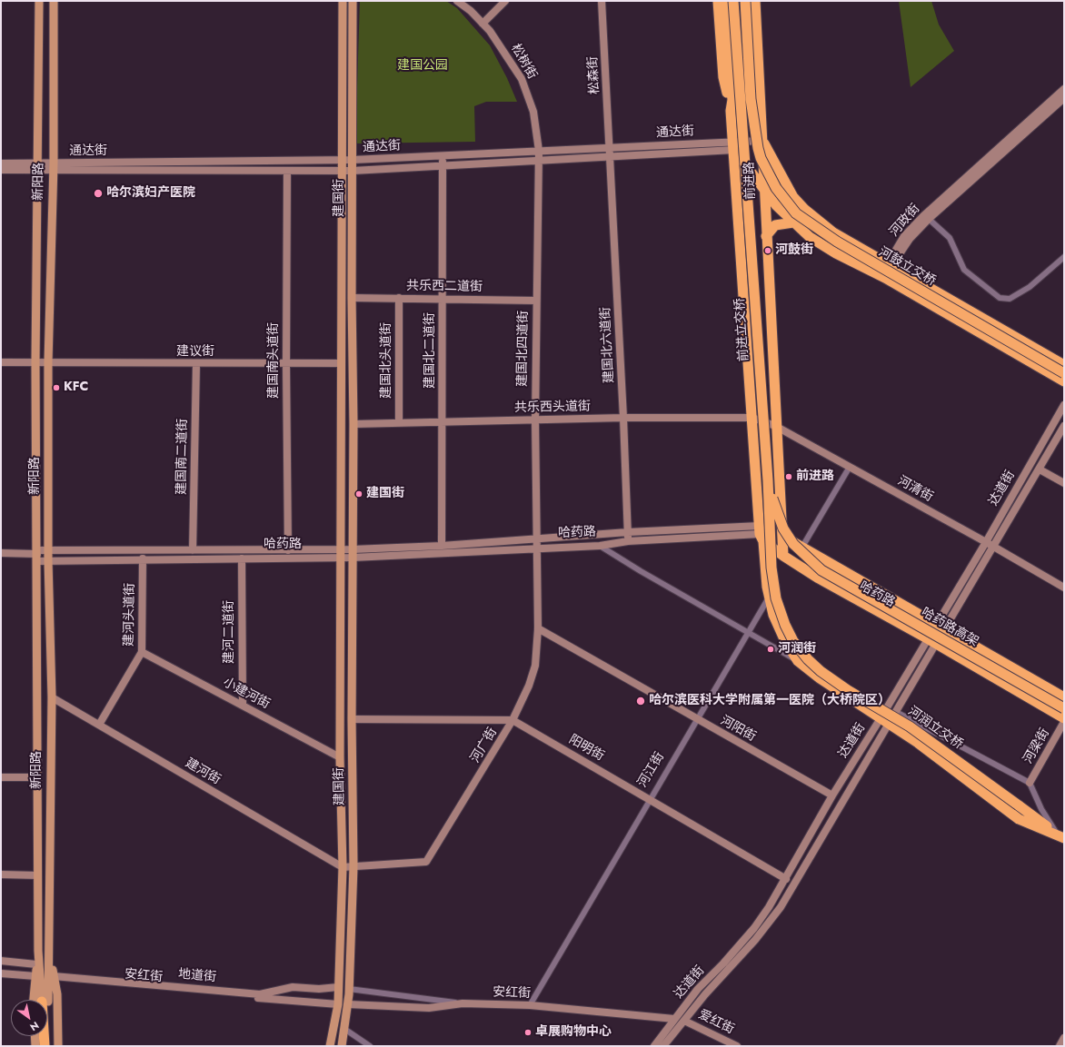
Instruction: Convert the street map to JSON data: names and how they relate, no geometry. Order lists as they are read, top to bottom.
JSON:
{
  "streets": {
    "highway": [
      "前进路",
      "新阳路",
      "河鼓立交桥",
      "前进立交桥",
      "哈药路",
      "哈药路高架",
      "河润立交桥"
    ],
    "main road": ["建国街"],
    "street": [
      "松树街",
      "松森街",
      "通达街",
      "河政街",
      "共乐西二道街",
      "建国北六道街",
      "建国北四道街",
      "建国北二道街",
      "建议街",
      "建国南头道街",
      "建国北头道街",
      "共乐西头道街",
      "建国南二道街",
      "达道街",
      "河清街",
      "建河头道街",
      "建河二道街",
      "小建河街",
      "河阳街",
      "河广街",
      "河梁街",
      "阳明街",
      "河江街",
      "建河街",
      "安红街",
      "地道街",
      "爱红街"
    ]
  },
  "crossings": [
    ["松树街", "通达街"],
    ["松树街", "建国北四道街"],
    ["松森街", "通达街"],
    ["松森街", "建国北六道街"],
    ["通达街", "前进路"],
    ["通达街", "新阳路"],
    ["通达街", "建国街"],
    ["通达街", "建国北六道街"],
    ["通达街", "建国北四道街"],
    ["通达街", "建国北二道街"],
    ["通达街", "建国南头道街"],
    ["前进路", "共乐西头道街"],
    ["前进路", "河清街"],
    ["前进路", "哈药路"],
    ["新阳路", "建议街"],
    ["新阳路", "哈药路"],
    ["新阳路", "建河街"],
    ["新阳路", "安红街"],
    ["新阳路", "地道街"],
    ["建国街", "共乐西二道街"],
    ["建国街", "建议街"],
    ["建国街", "共乐西头道街"],
    ["建国街", "哈药路"],
    ["建国街", "小建河街"],
    ["建国街", "河广街"],
    ["建国街", "阳明街"],
    ["建国街", "建河街"],
    ["建国街", "安红街"],
    ["建国街", "地道街"],
    ["共乐西二道街", "建国北四道街"],
    ["共乐西二道街", "建国北二道街"],
    ["共乐西二道街", "建国北头道街"],
    ["前进立交桥", "哈药路高架"],
    ["前进立交桥", "河润立交桥"],
    ["建国北六道街", "共乐西头道街"],
    ["建国北六道街", "哈药路"],
    ["建国北四道街", "共乐西头道街"],
    ["建国北四道街", "哈药路"],
    ["建国北四道街", "河广街"],
    ["建国北二道街", "共乐西头道街"],
    ["建国北二道街", "哈药路"],
    ["建议街", "建国南头道街"],
    ["建议街", "建国南二道街"],
    ["建国南头道街", "哈药路"],
    ["建国北头道街", "共乐西头道街"],
    ["共乐西头道街", "河清街"],
    ["建国南二道街", "哈药路"],
    ["达道街", "河清街"],
    ["达道街", "哈药路"],
    ["达道街", "河阳街"],
    ["达道街", "阳明街"],
    ["达道街", "安红街"],
    ["达道街", "爱红街"],
    ["哈药路", "建河头道街"],
    ["哈药路", "建河二道街"],
    ["哈药路", "河广街"],
    ["建河头道街", "小建河街"],
    ["建河头道街", "建河街"],
    ["建河二道街", "小建河街"],
    ["河阳街", "河广街"],
    ["河阳街", "河江街"],
    ["河广街", "阳明街"],
    ["河广街", "建河街"],
    ["阳明街", "河江街"],
    ["河江街", "安红街"],
    ["安红街", "地道街"]
  ],
  "parks": ["建国公园"],
  "places": [
    "哈尔滨妇产医院",
    "河鼓街",
    "KFC",
    "前进路",
    "建国街",
    "河润街",
    "哈尔滨医科大学附属第一医院（大桥院区）",
    "卓展购物中心"
  ],
  "north": "bottom right"
}
